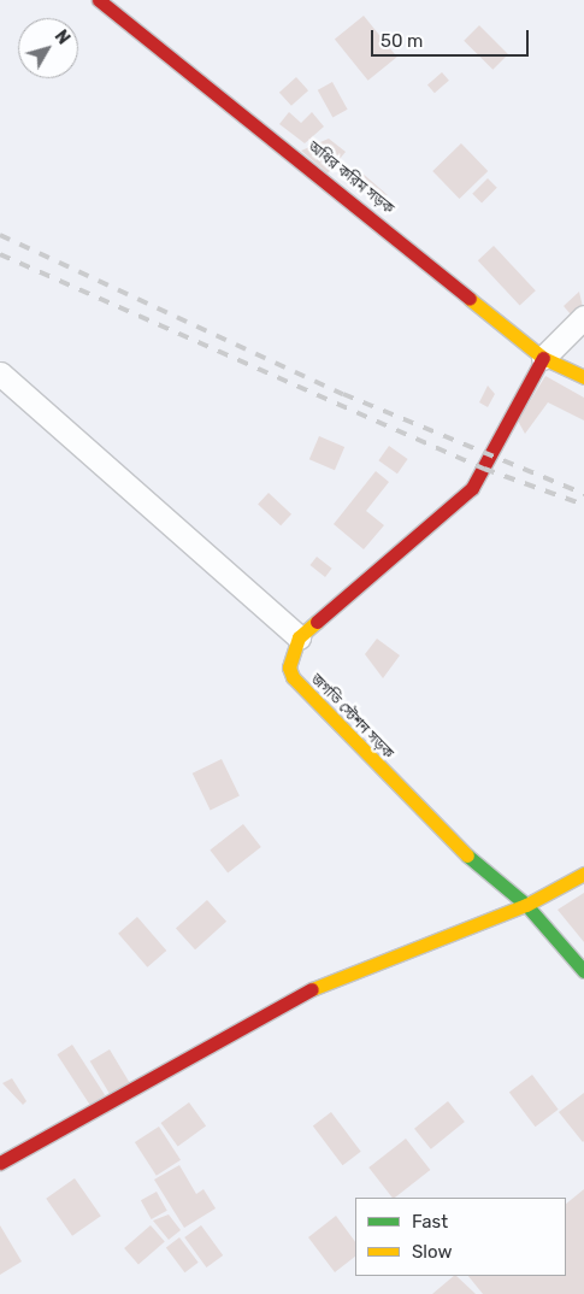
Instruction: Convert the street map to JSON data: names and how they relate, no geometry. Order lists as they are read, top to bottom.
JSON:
{
  "streets": {
    "street": ["অধির করিম সড়ক", "জগতি স্টেশন সড়ক"]
  },
  "legend": ["Fast", "Slow"],
  "scale_bar": "50 m",
  "north": "top right"
}
